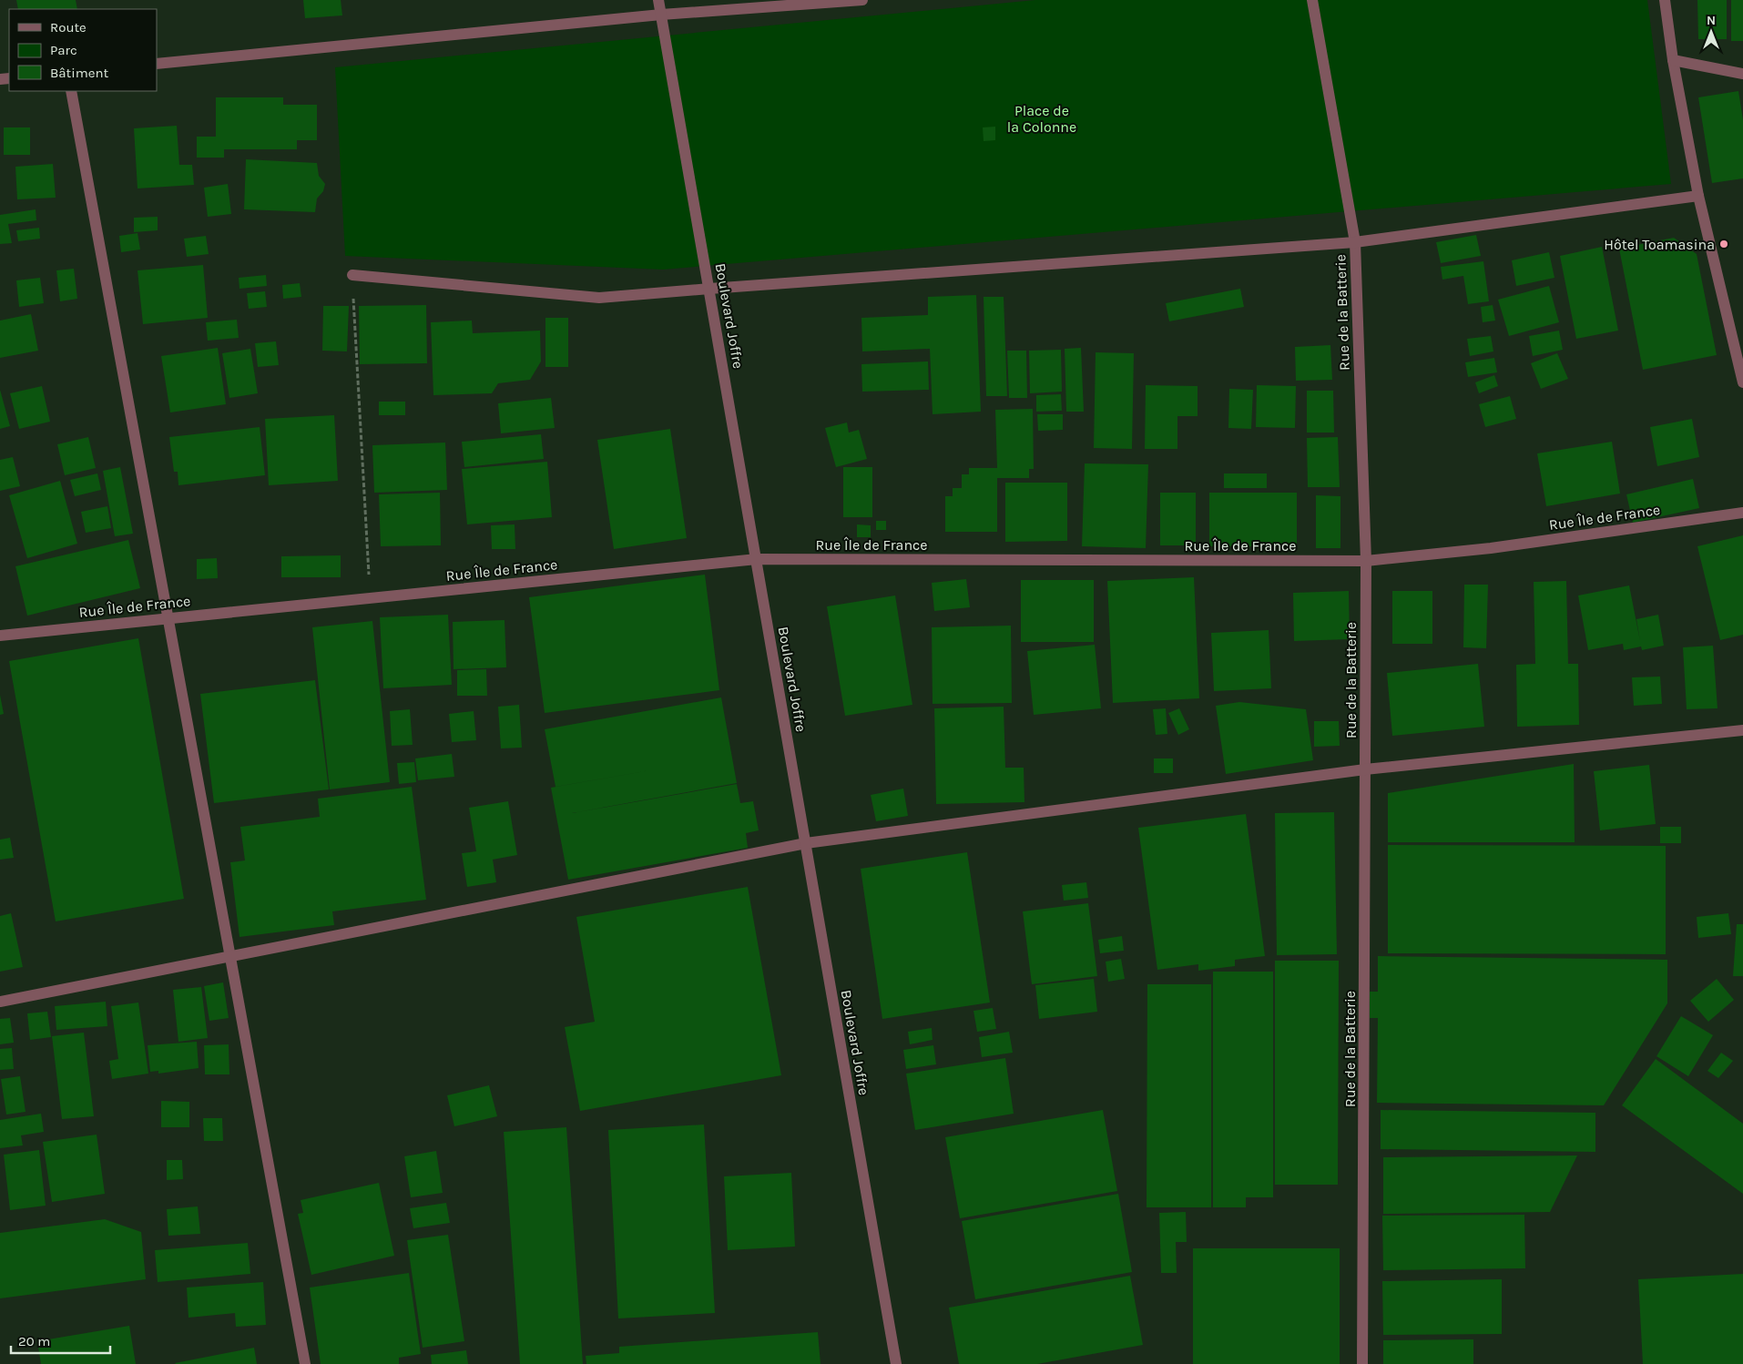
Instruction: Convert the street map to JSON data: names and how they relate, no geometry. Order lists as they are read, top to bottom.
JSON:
{
  "streets": {
    "street": ["Rue de la Batterie", "Boulevard Joffre", "Rue Île de France"]
  },
  "crossings": [
    ["Rue de la Batterie", "Rue Île de France"],
    ["Boulevard Joffre", "Rue Île de France"]
  ],
  "parks": ["Place de la Colonne"],
  "places": ["Hôtel Toamasina"],
  "legend": ["Route", "Parc", "Bâtiment"],
  "scale_bar": "20 m",
  "north": "top"
}
